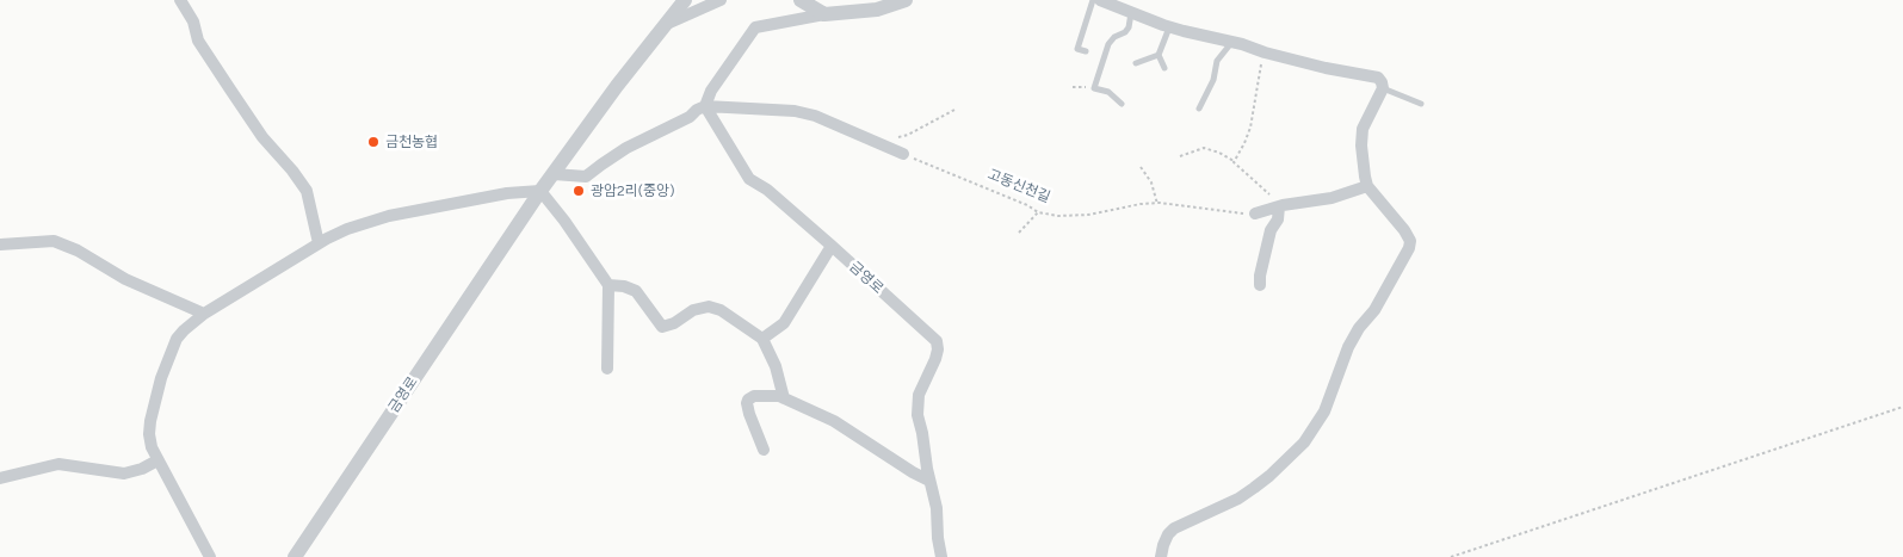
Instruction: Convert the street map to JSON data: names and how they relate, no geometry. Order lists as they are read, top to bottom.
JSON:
{
  "streets": {
    "street": ["금영로"],
    "path": ["고동신천길"]
  },
  "places": ["금천농협", "광암2리(중앙)"]
}
